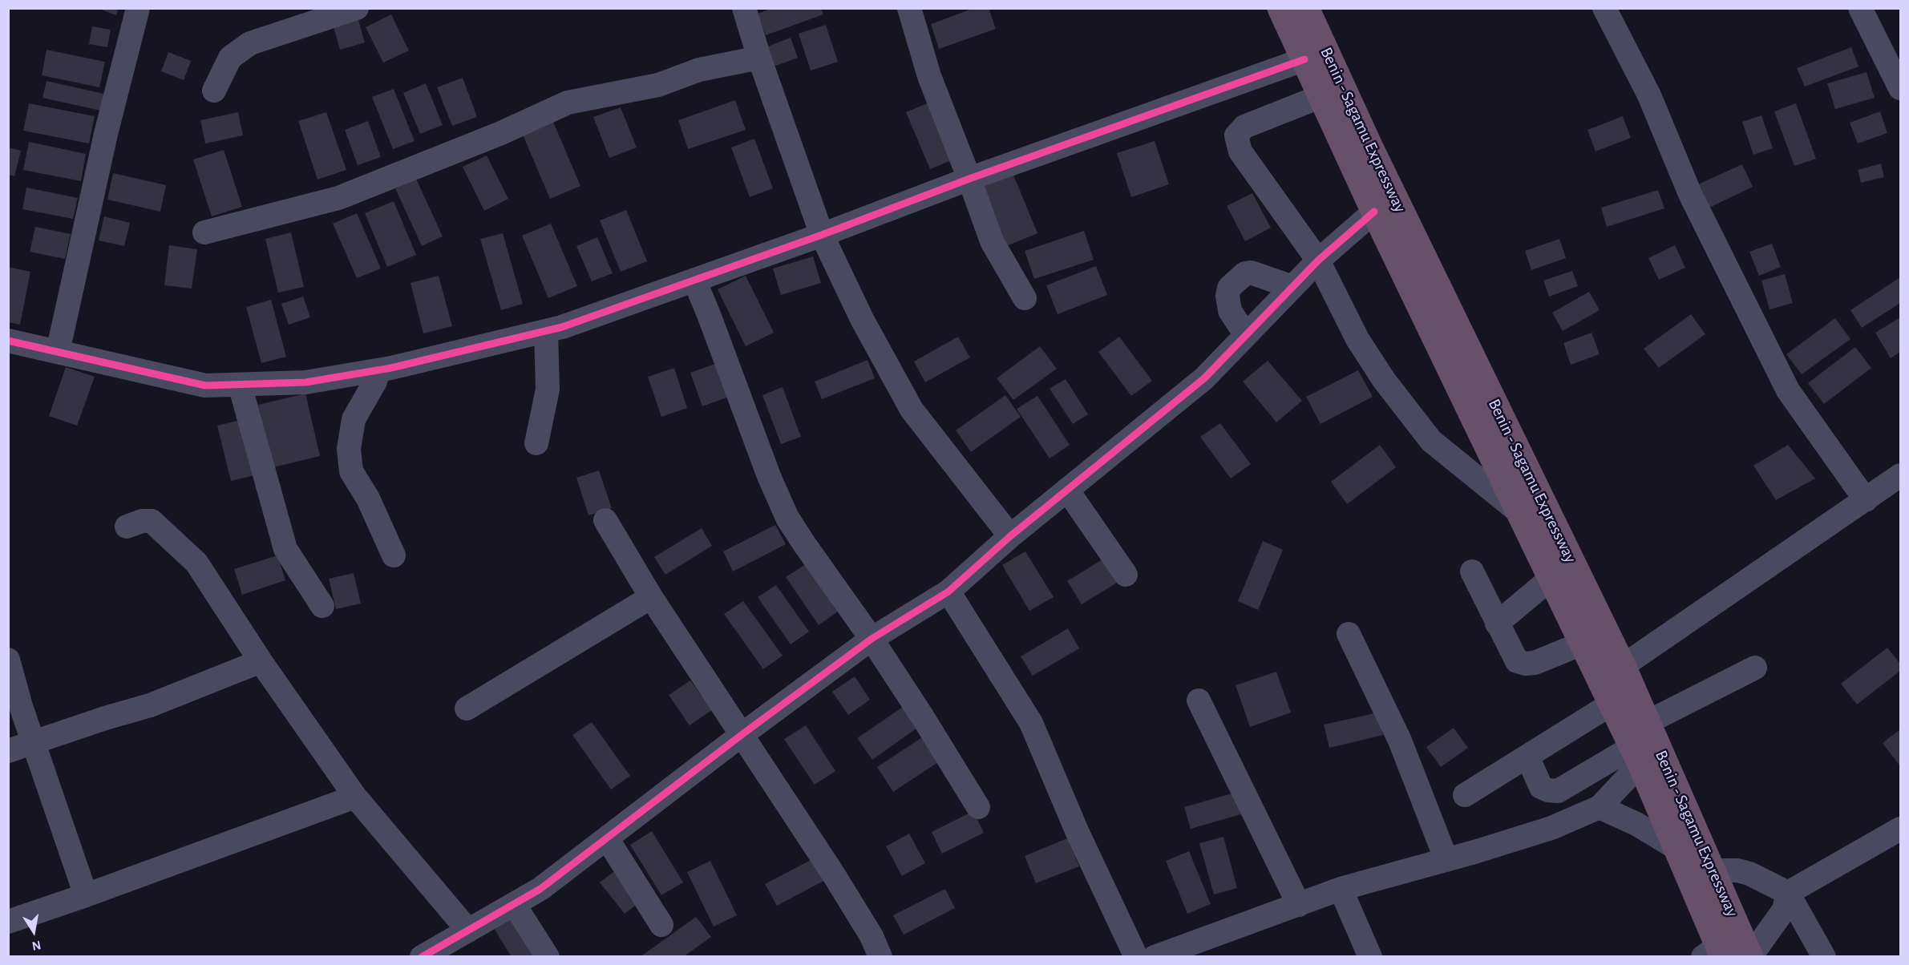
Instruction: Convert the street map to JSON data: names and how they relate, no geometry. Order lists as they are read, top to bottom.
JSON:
{
  "streets": {
    "highway": ["Benin - Sagamu Expressway"]
  },
  "north": "bottom"
}
